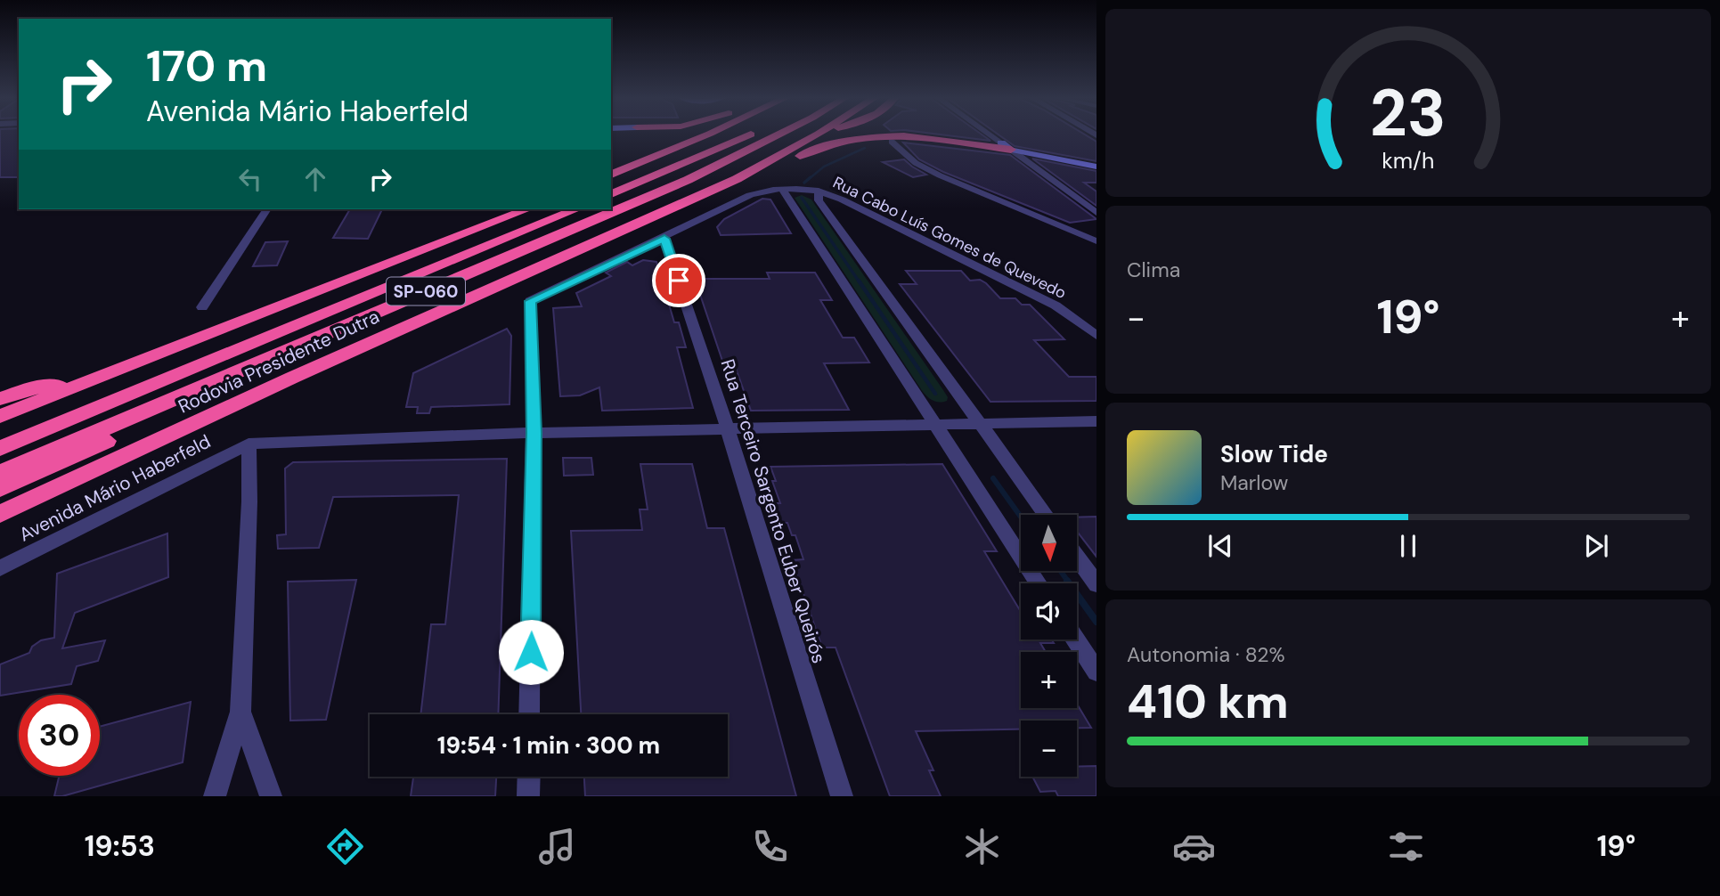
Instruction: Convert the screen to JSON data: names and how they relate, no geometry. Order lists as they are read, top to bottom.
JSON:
{
  "streets": {
    "highway": ["SP-060", "Rodovia Presidente Dutra"],
    "street": ["Rua Cabo Luís Gomes de Quevedo", "Avenida Mário Haberfeld", "Rua Terceiro Sargento Euber Queirós"]
  },
  "north": "bottom",
  "page": {
    "turn": ["170 m", "Avenida Mário Haberfeld"],
    "tile": [
      "Clima",
      ["Autonomia · 82%", "410 km"]
    ],
    "heat": ["−", "19°", "+"],
    "song": ["Slow Tide", "Marlow"],
    "map_buttons": ["+", "−"],
    "limit": "30",
    "trip": "19:54 · 1 min · 300 m",
    "tabs": ["19:53", "19°"],
    "gauge": ["23", "km/h"]
  }
}
